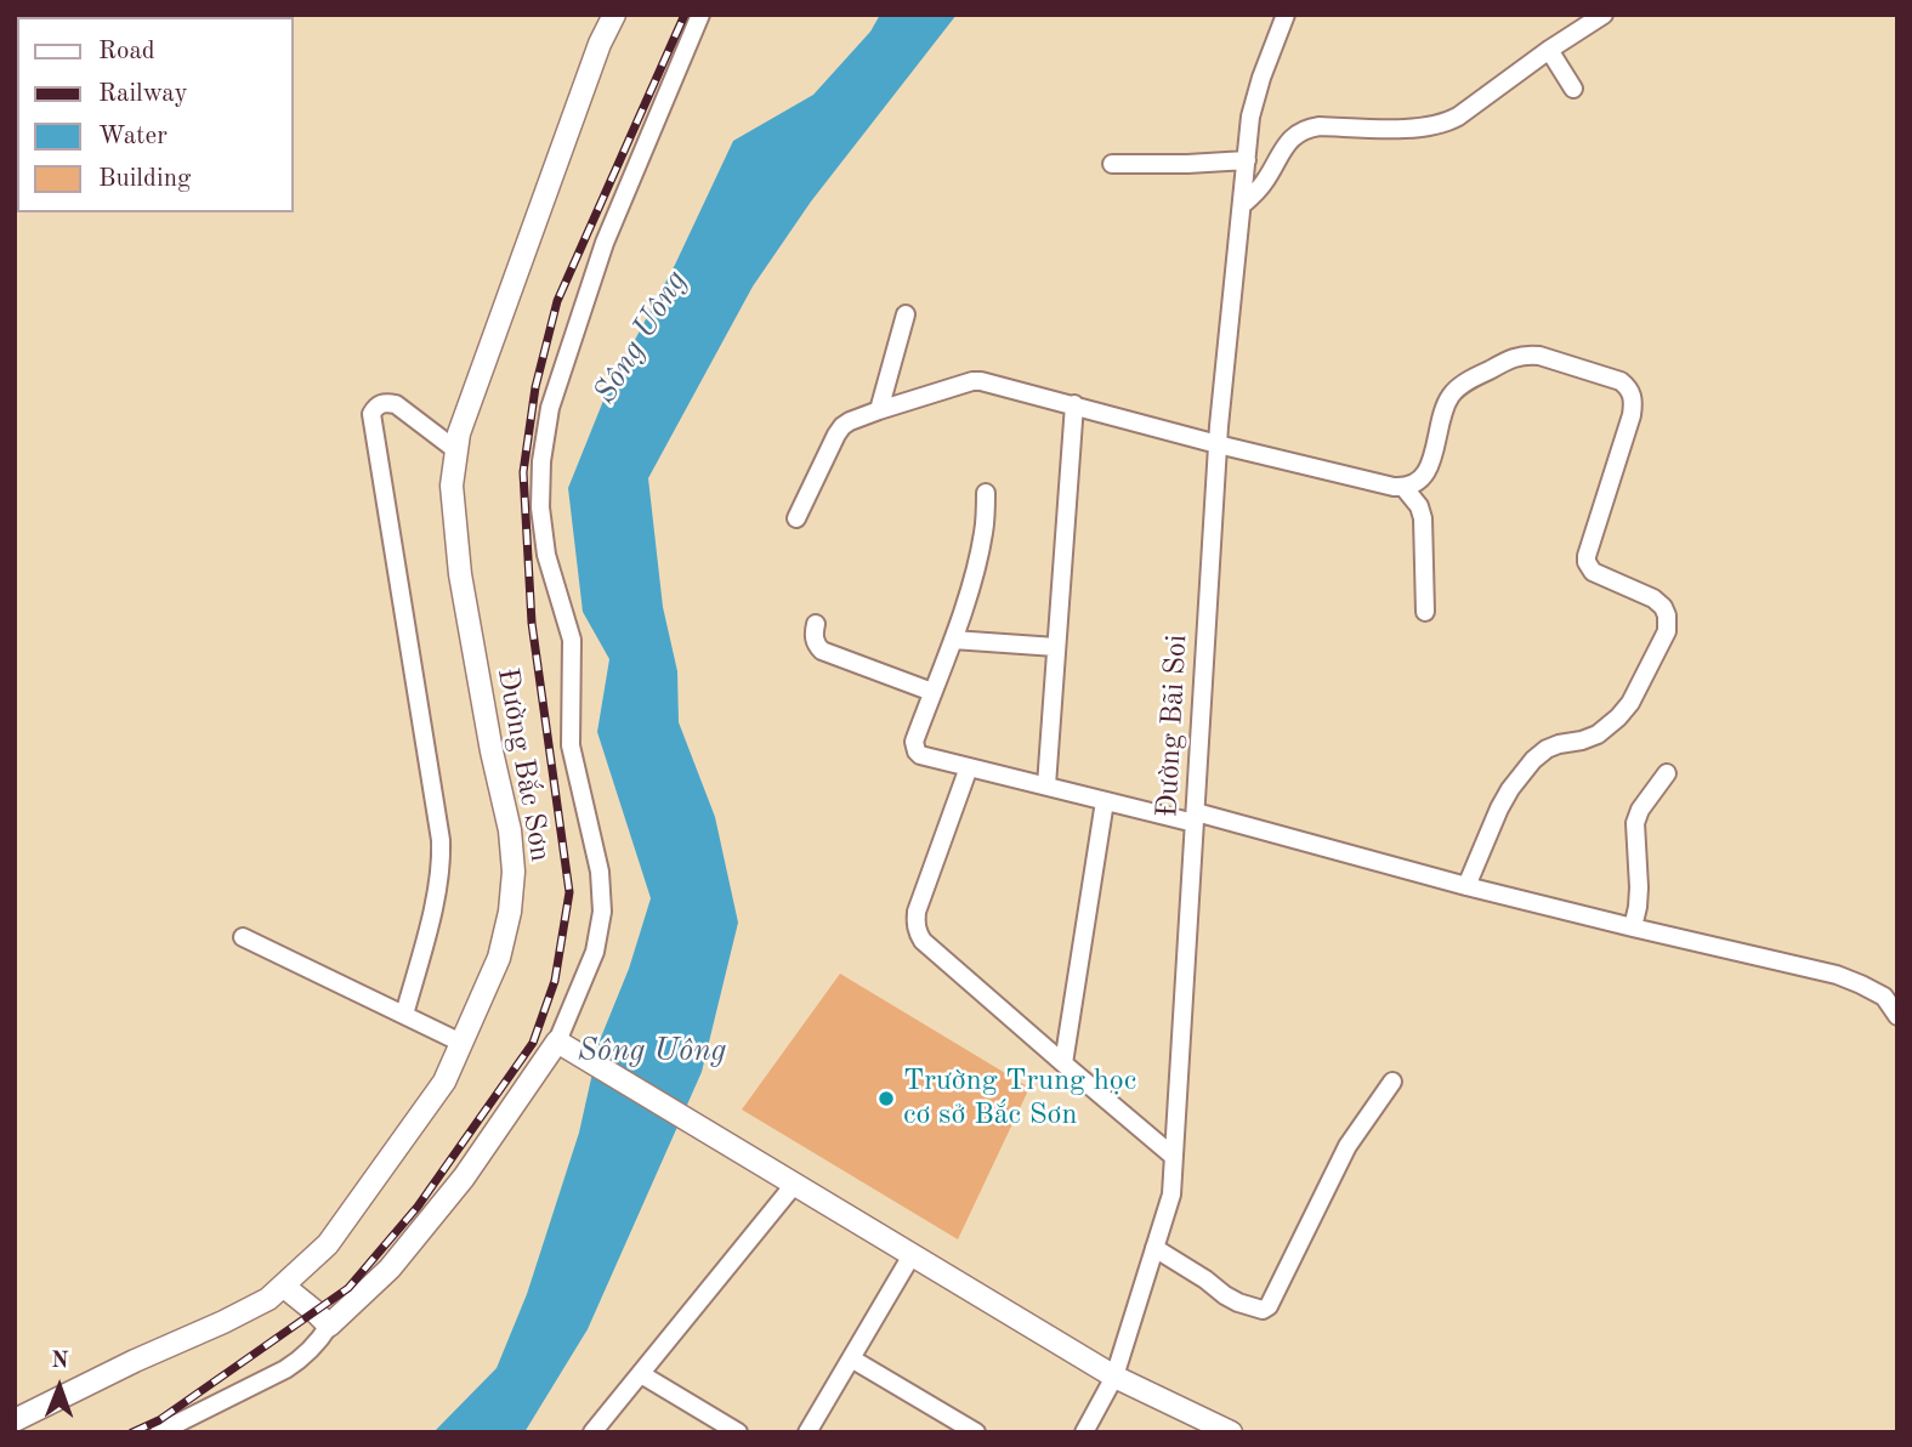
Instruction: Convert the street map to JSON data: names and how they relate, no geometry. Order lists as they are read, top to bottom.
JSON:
{
  "streets": {
    "main road": ["Đường Bắc Sơn"],
    "street": ["Đường Bãi Soi"]
  },
  "water": ["Sông Uông"],
  "places": ["Trường Trung học cơ sở Bắc Sơn"],
  "legend": [
    "Road",
    "Railway",
    "Water",
    "Building"
  ],
  "north": "top"
}
